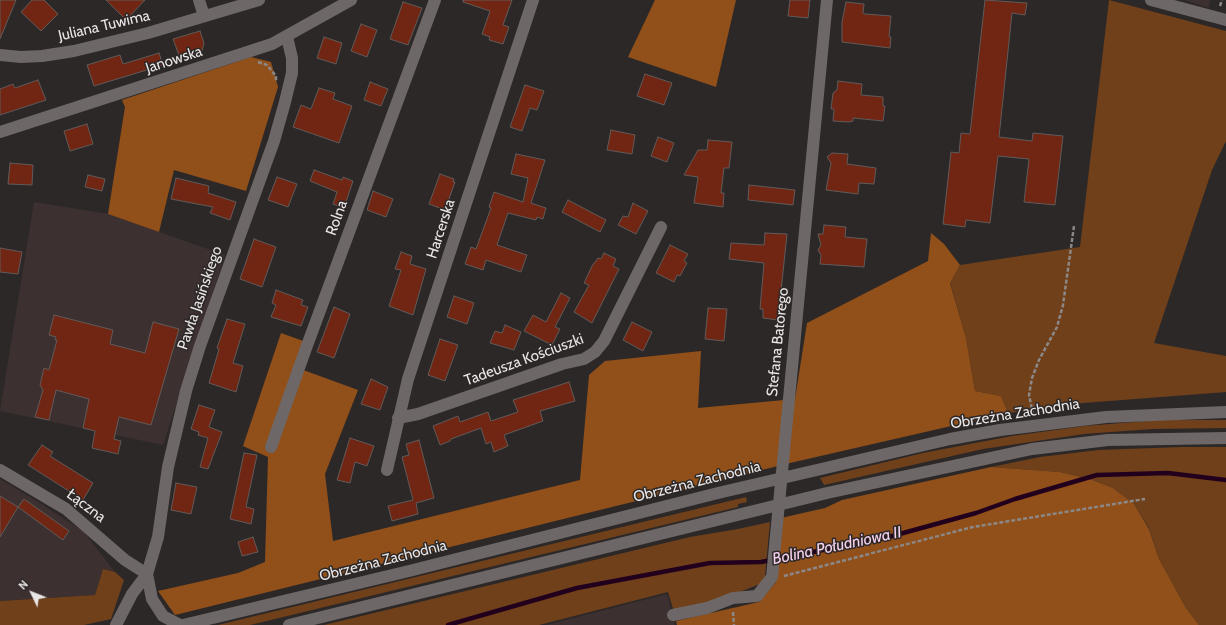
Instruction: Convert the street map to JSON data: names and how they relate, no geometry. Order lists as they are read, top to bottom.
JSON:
{
  "streets": {
    "street": [
      "Juliana Tuwima",
      "Janowska",
      "Rolna",
      "Harcerska",
      "Pawła Jasińskiego",
      "Stefana Batorego",
      "Tadeusza Kościuszki",
      "Obrzeżna Zachodnia",
      "Łączna"
    ]
  },
  "crossings": [
    ["Janowska", "Pawła Jasińskiego"],
    ["Harcerska", "Tadeusza Kościuszki"],
    ["Pawła Jasińskiego", "Obrzeżna Zachodnia"],
    ["Pawła Jasińskiego", "Łączna"]
  ],
  "water": ["Bolina Południowa II"],
  "north": "top left"
}
